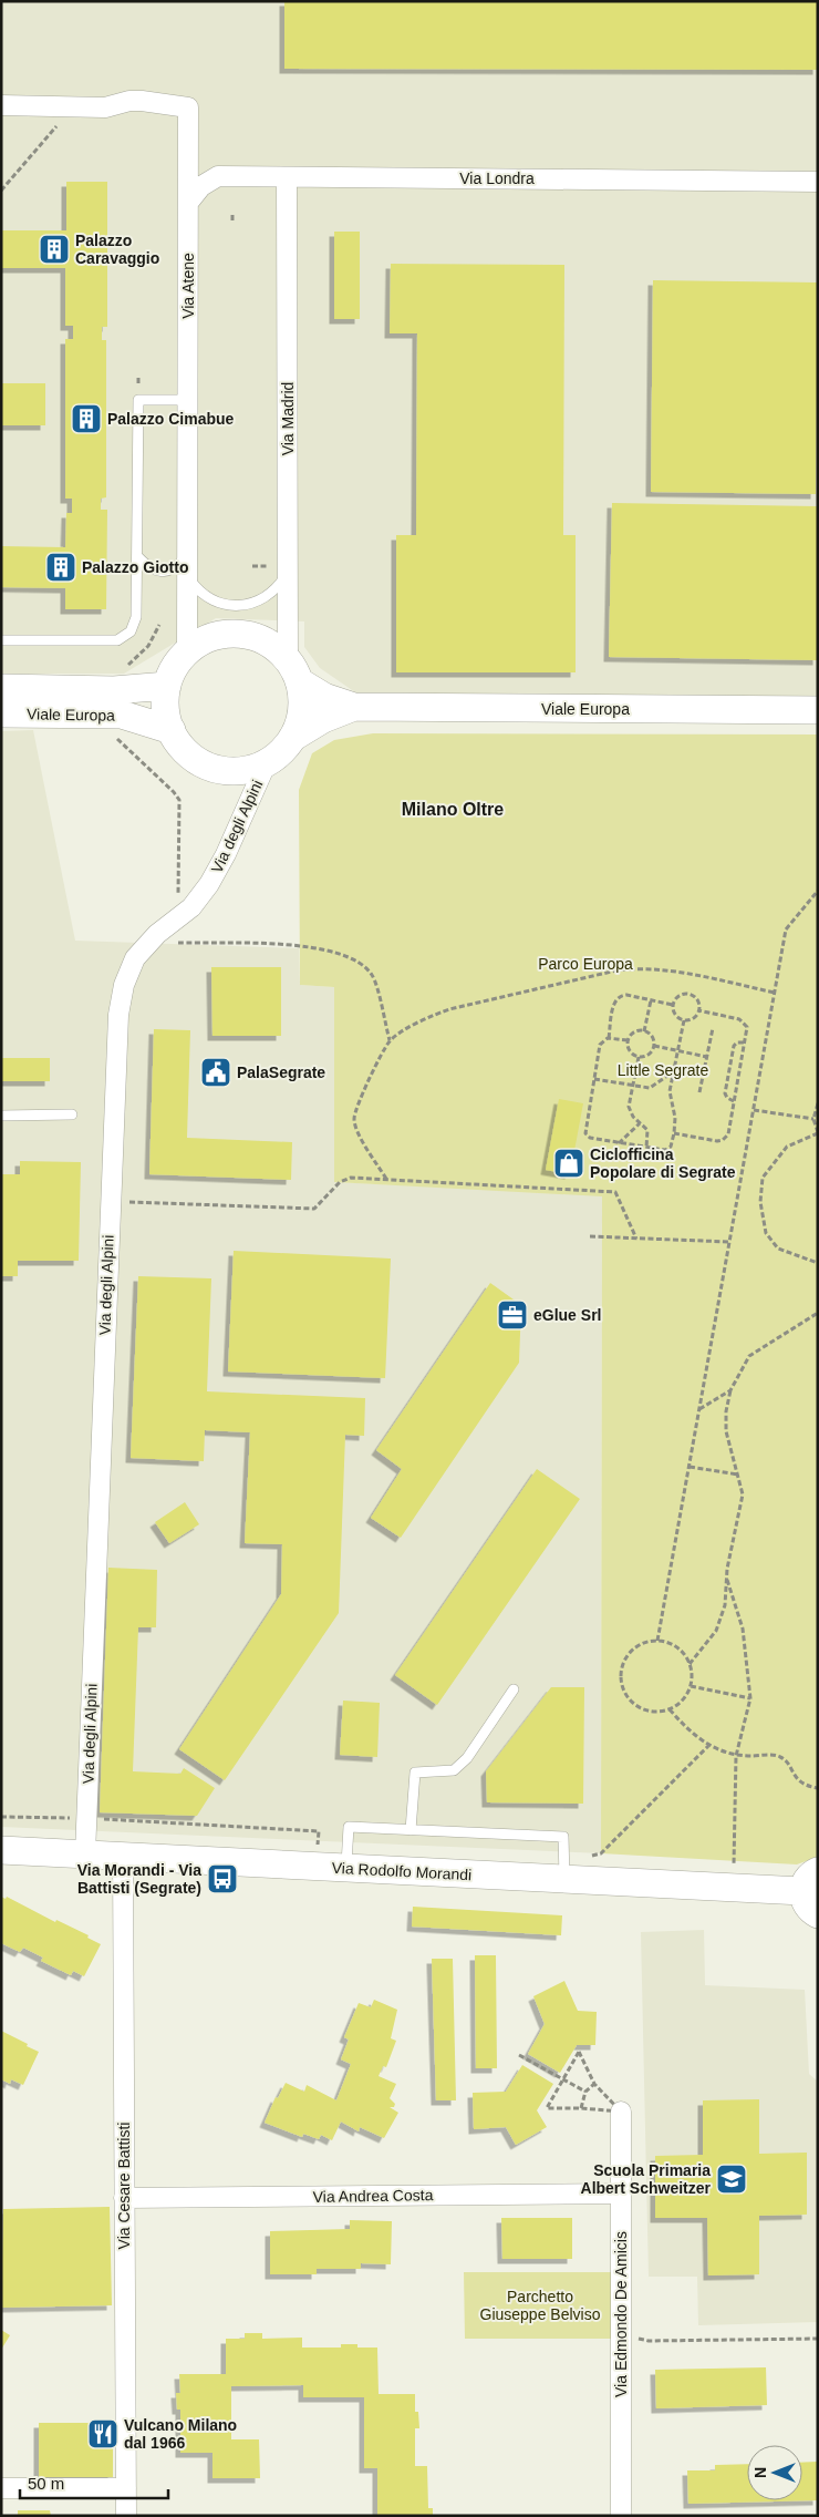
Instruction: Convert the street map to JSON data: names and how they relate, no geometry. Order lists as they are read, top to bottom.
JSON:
{
  "streets": {
    "street": [
      "Via Londra",
      "Via Atene",
      "Via Madrid",
      "Viale Europa",
      "Via degli Alpini",
      "Via Rodolfo Morandi",
      "Via Cesare Battisti",
      "Via Andrea Costa",
      "Via Edmondo De Amicis"
    ]
  },
  "crossings": [
    ["Via Londra", "Via Madrid"],
    ["Via Atene", "Via Madrid"],
    ["Via Atene", "Viale Europa"],
    ["Via Atene", "Via degli Alpini"],
    ["Via Madrid", "Viale Europa"],
    ["Via Madrid", "Via degli Alpini"],
    ["Viale Europa", "Via degli Alpini"],
    ["Via degli Alpini", "Via Rodolfo Morandi"],
    ["Via Rodolfo Morandi", "Via Cesare Battisti"],
    ["Via Cesare Battisti", "Via Andrea Costa"],
    ["Via Andrea Costa", "Via Edmondo De Amicis"]
  ],
  "districts": ["Milano Oltre"],
  "parks": ["Parco Europa", "Little Segrate", "Parchetto Giuseppe Belviso"],
  "places": {
    "building": ["Palazzo Caravaggio", "Palazzo Cimabue", "Palazzo Giotto"],
    "public building": ["PalaSegrate"],
    "shop": ["Ciclofficina Popolare di Segrate"],
    "office": ["eGlue Srl"],
    "bus stop": ["Via Morandi - Via Battisti (Segrate)"],
    "school or university": ["Scuola Primaria Albert Schweitzer"],
    "restaurant": ["Vulcano Milano dal 1966"]
  },
  "scale_bar": "50 m",
  "north": "left"
}
